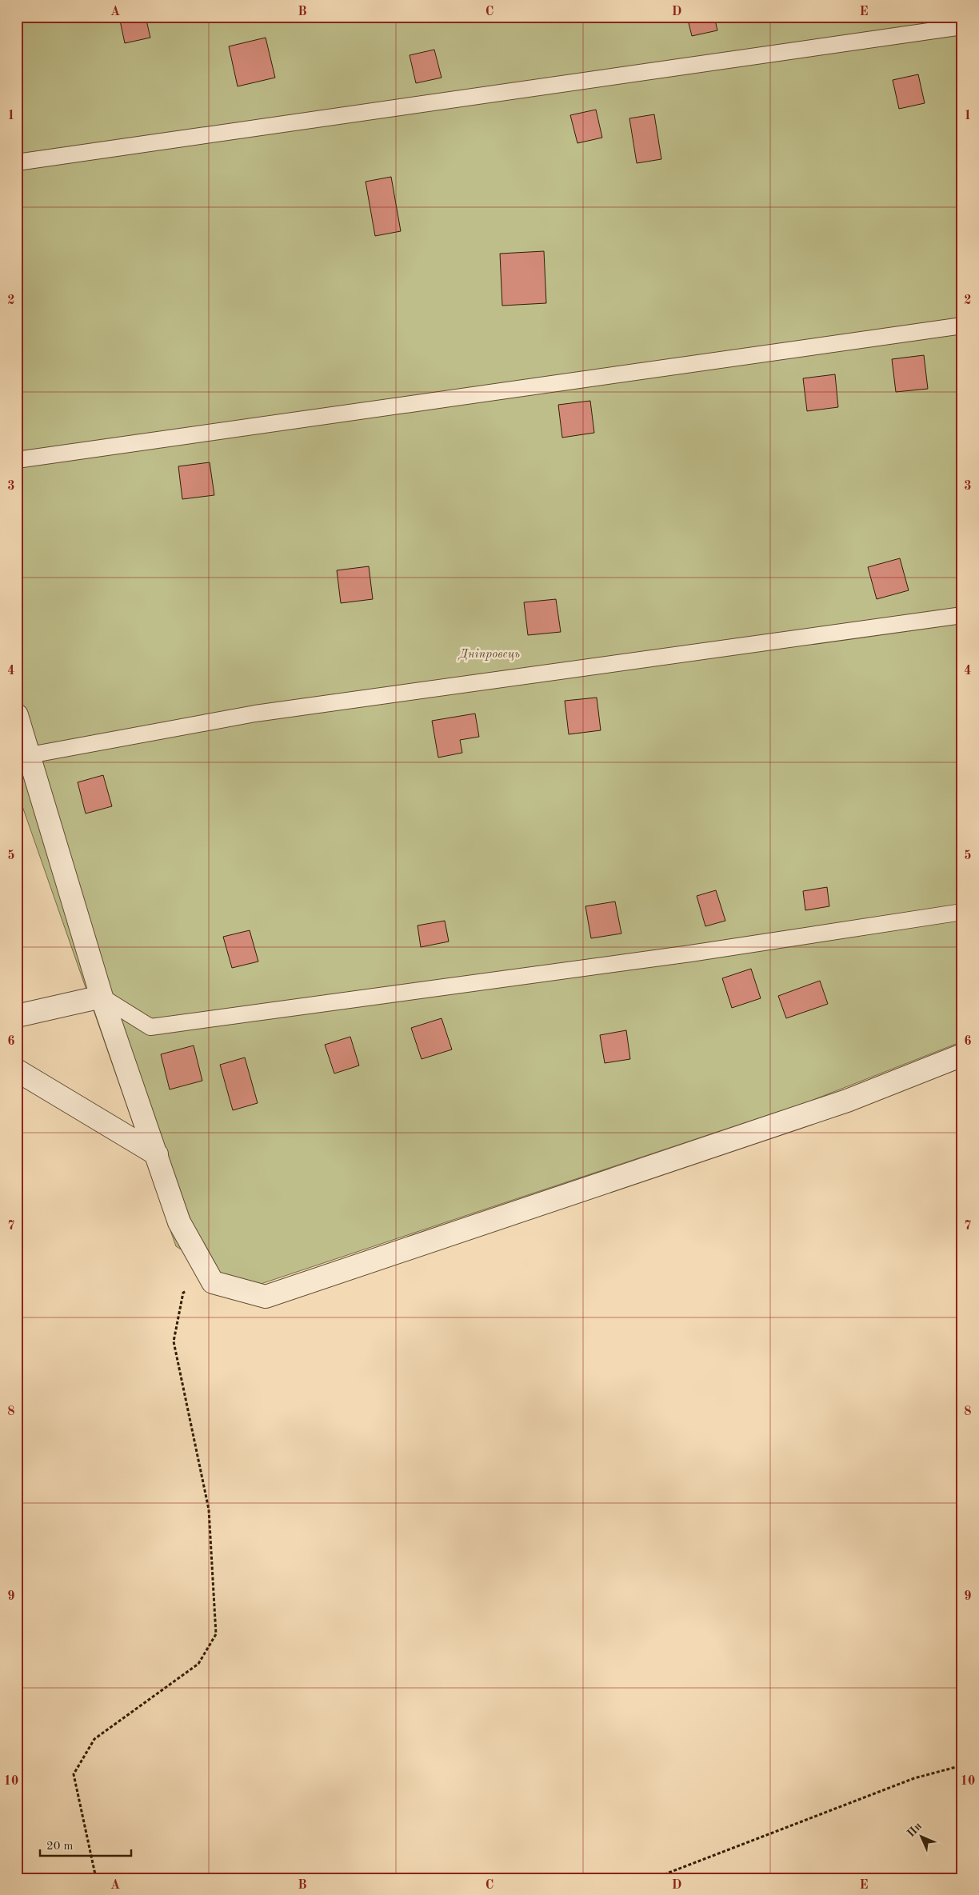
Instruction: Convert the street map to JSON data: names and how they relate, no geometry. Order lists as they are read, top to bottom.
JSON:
{
  "parks": ["Дніпровець"],
  "scale_bar": "20 m",
  "north": "top left",
  "grid": {
    "columns": [
      "A",
      "B",
      "C",
      "D",
      "E"
    ],
    "rows": [
      "1",
      "2",
      "3",
      "4",
      "5",
      "6",
      "7",
      "8",
      "9",
      "10"
    ]
  }
}
